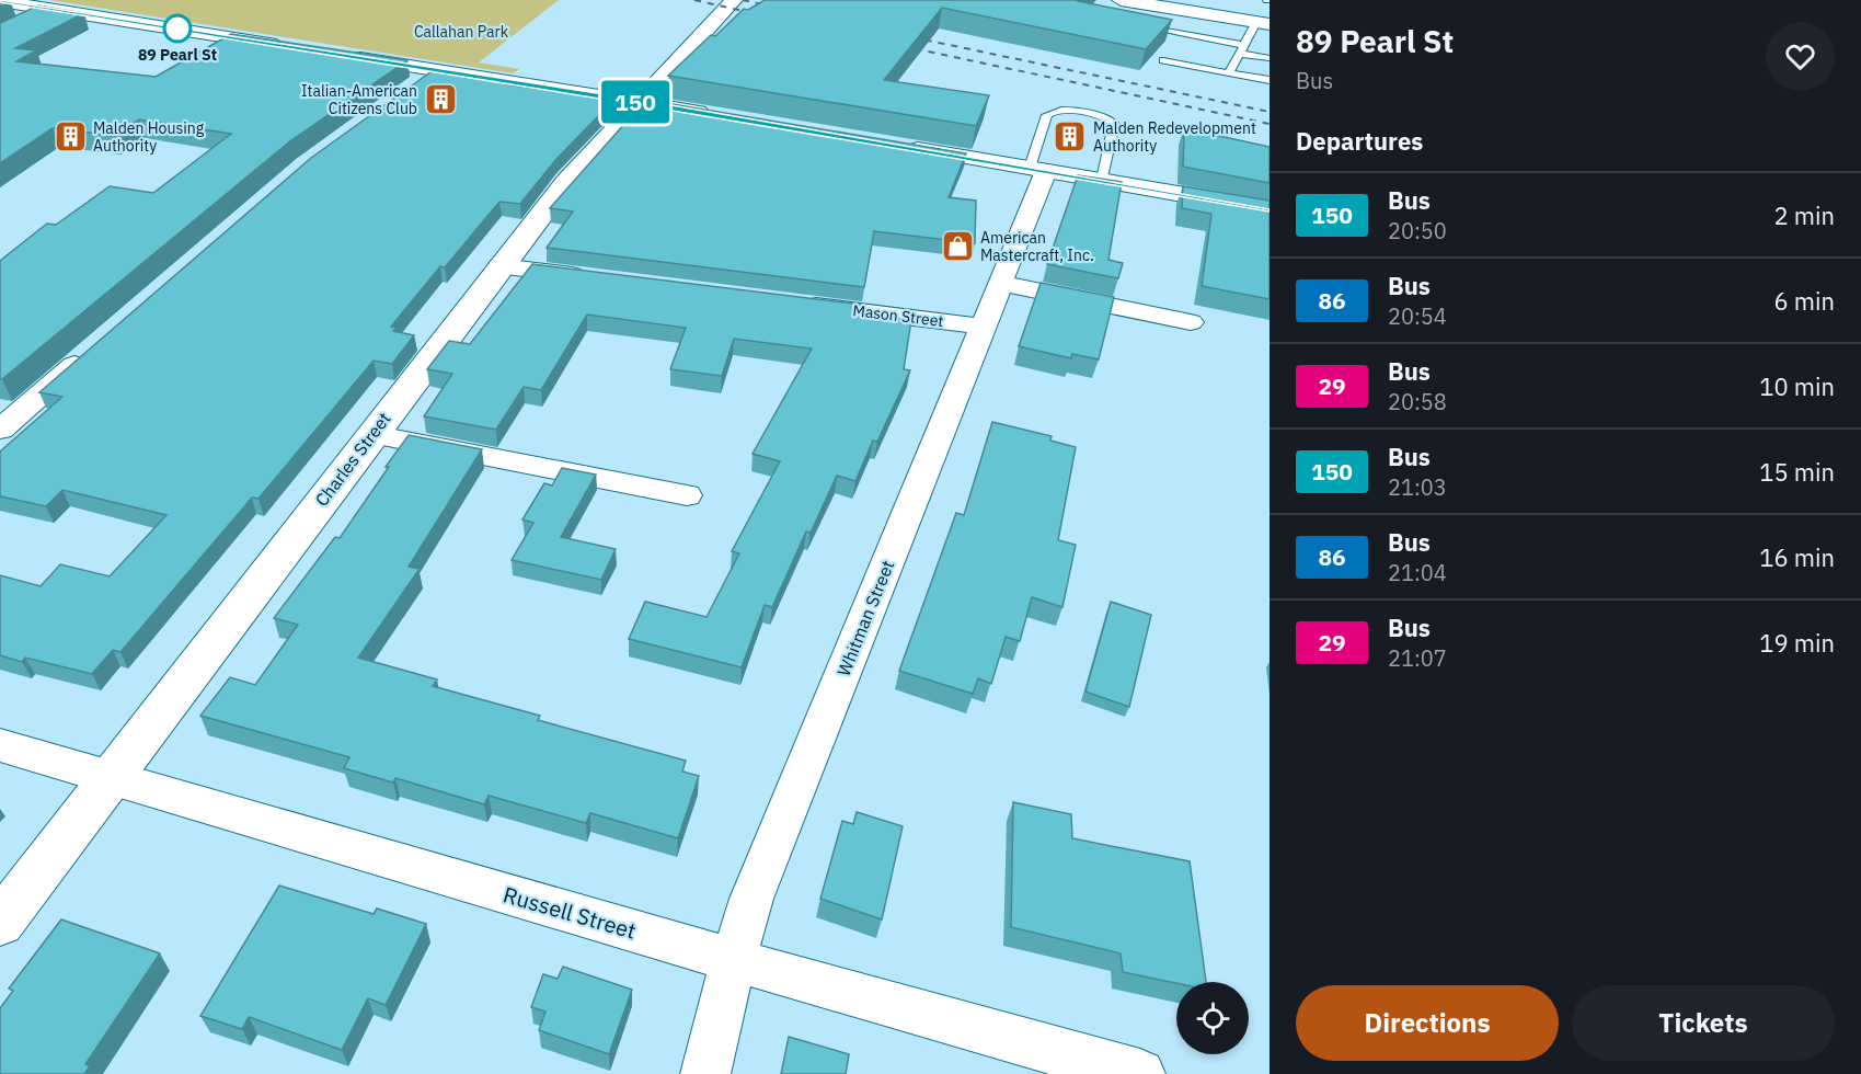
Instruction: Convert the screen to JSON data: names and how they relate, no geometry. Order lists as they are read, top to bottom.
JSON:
{
  "streets": {
    "street": [
      "Mason Street",
      "Charles Street",
      "Whitman Street",
      "Russell Street"
    ]
  },
  "crossings": [
    ["Mason Street", "Whitman Street"],
    ["Charles Street", "Russell Street"],
    ["Whitman Street", "Russell Street"]
  ],
  "parks": ["Callahan Park"],
  "places": {
    "other": ["89 Pearl St"],
    "building": ["Italian-American Citizens Club", "Malden Housing Authority", "Malden Redevelopment Authority"],
    "shop": ["American Mastercraft, Inc."]
  },
  "lines": ["bus line 150"],
  "page": {
    "on_map": "150",
    "heading": [
      ["89 Pearl St", "Bus"],
      "Departures"
    ],
    "list": [
      {
        "mark": "150",
        "name": "Bus",
        "note": "20:50",
        "value": "2 min"
      },
      {
        "mark": "86",
        "name": "Bus",
        "note": "20:54",
        "value": "6 min"
      },
      {
        "mark": "29",
        "name": "Bus",
        "note": "20:58",
        "value": "10 min"
      },
      {
        "mark": "150",
        "name": "Bus",
        "note": "21:03",
        "value": "15 min"
      },
      {
        "mark": "86",
        "name": "Bus",
        "note": "21:04",
        "value": "16 min"
      },
      {
        "mark": "29",
        "name": "Bus",
        "note": "21:07",
        "value": "19 min"
      }
    ],
    "buttons": ["Directions", "Tickets"]
  }
}
